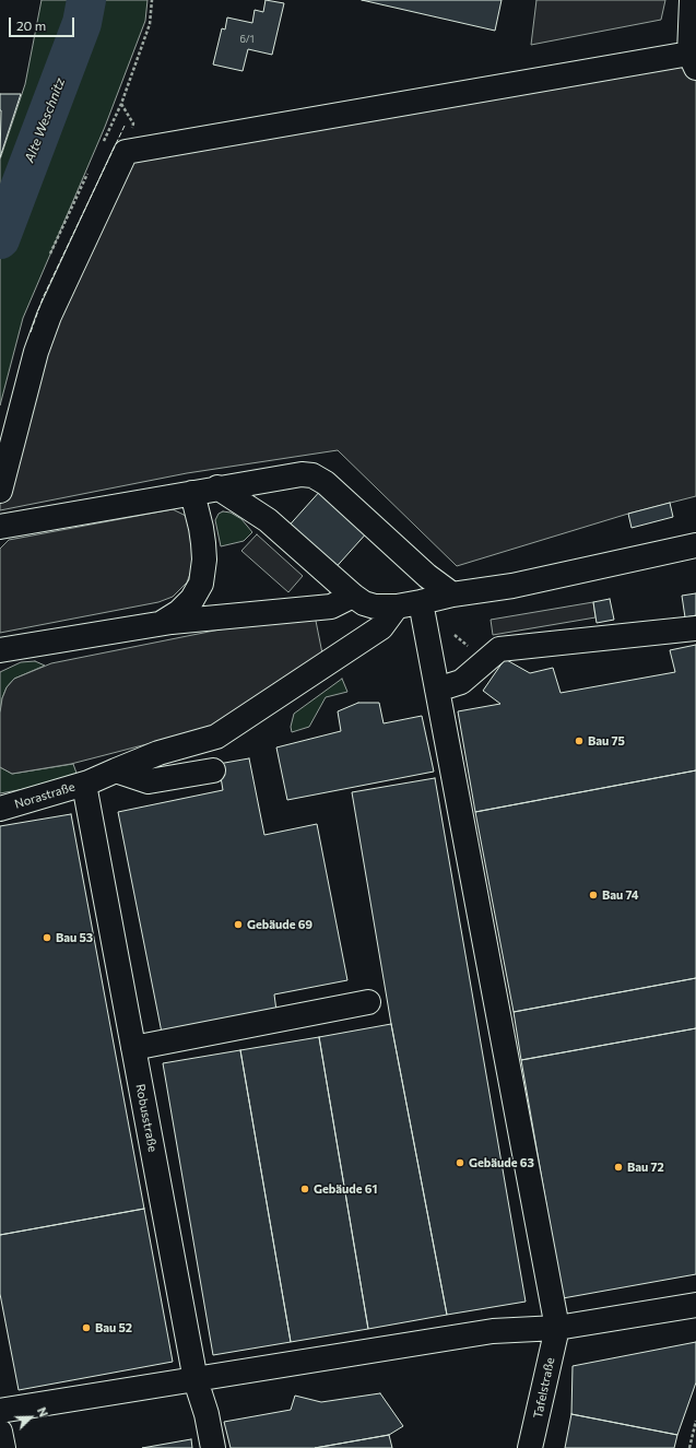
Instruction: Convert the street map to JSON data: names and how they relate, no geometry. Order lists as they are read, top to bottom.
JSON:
{
  "streets": {
    "street": ["Norastraße", "Robusstraße", "Tafelstraße"]
  },
  "crossings": [
    ["Norastraße", "Robusstraße"]
  ],
  "water": ["Alte Weschnitz"],
  "places": [
    "Bau 75",
    "Bau 74",
    "Gebäude 69",
    "Bau 53",
    "Gebäude 63",
    "Bau 72",
    "Gebäude 61",
    "Bau 52"
  ],
  "house_numbers": ["6/1"],
  "scale_bar": "20 m",
  "north": "top right"
}
